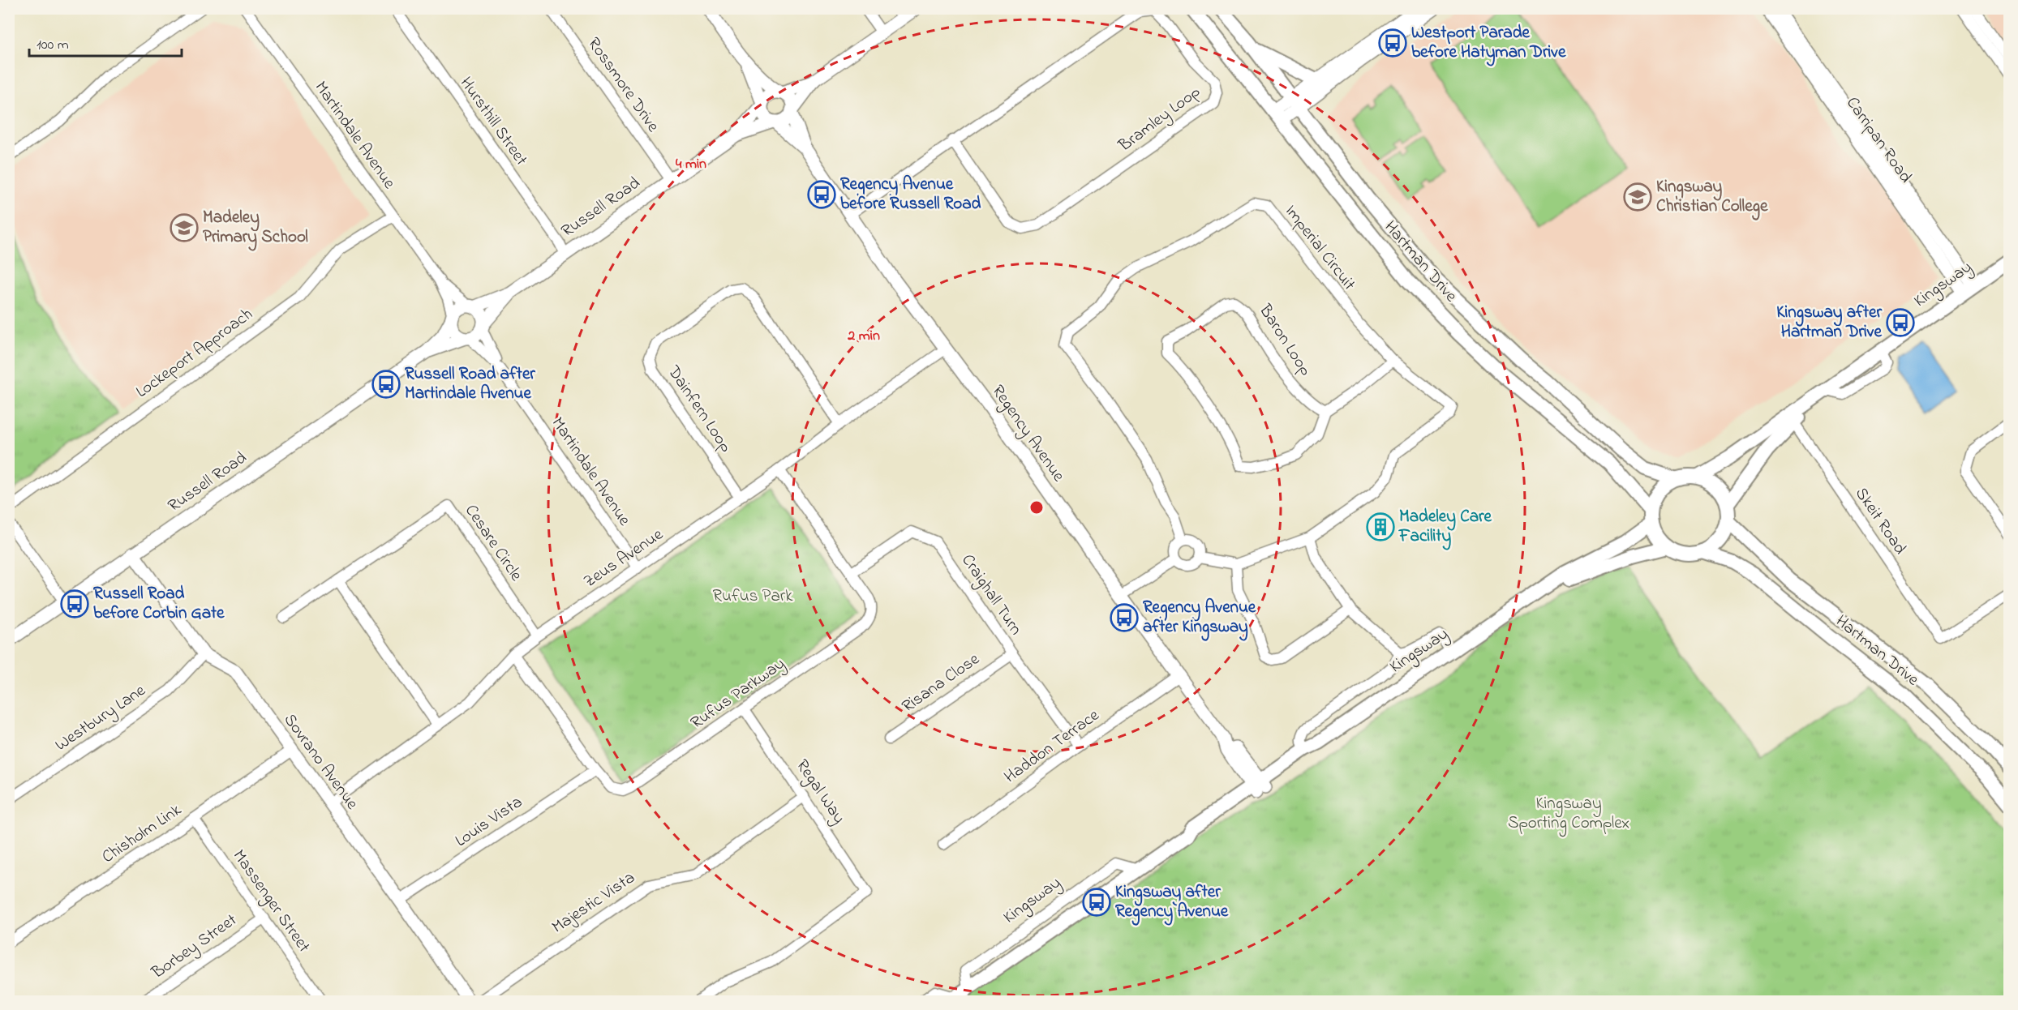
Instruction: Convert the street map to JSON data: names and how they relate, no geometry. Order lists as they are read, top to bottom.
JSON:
{
  "streets": {
    "main road": ["Hartman Drive", "Kingsway"],
    "street": [
      "Rossmore Drive",
      "Bramley Loop",
      "Hursthill Street",
      "Martindale Avenue",
      "Carripan Road",
      "Russell Road",
      "Imperial Circuit",
      "Baron Loop",
      "Lockeport Approach",
      "Dainfern Loop",
      "Regency Avenue",
      "Skeit Road",
      "Cesare Circle",
      "Zeus Avenue",
      "Craighall Turn",
      "Risana Close",
      "Rufus Parkway",
      "Westbury Lane",
      "Haddon Terrace",
      "Sovrano Avenue",
      "Regal Way",
      "Louis Vista",
      "Chisholm Link",
      "Massenger Street",
      "Majestic Vista",
      "Borbey Street"
    ]
  },
  "crossings": [
    ["Rossmore Drive", "Russell Road"],
    ["Bramley Loop", "Regency Avenue"],
    ["Hursthill Street", "Russell Road"],
    ["Martindale Avenue", "Russell Road"],
    ["Martindale Avenue", "Lockeport Approach"],
    ["Martindale Avenue", "Zeus Avenue"],
    ["Carripan Road", "Kingsway"],
    ["Russell Road", "Regency Avenue"],
    ["Russell Road", "Sovrano Avenue"],
    ["Hartman Drive", "Kingsway"],
    ["Kingsway", "Regency Avenue"],
    ["Kingsway", "Skeit Road"],
    ["Dainfern Loop", "Zeus Avenue"],
    ["Regency Avenue", "Zeus Avenue"],
    ["Regency Avenue", "Haddon Terrace"],
    ["Cesare Circle", "Zeus Avenue"],
    ["Zeus Avenue", "Rufus Parkway"],
    ["Zeus Avenue", "Sovrano Avenue"],
    ["Craighall Turn", "Risana Close"],
    ["Craighall Turn", "Rufus Parkway"],
    ["Craighall Turn", "Haddon Terrace"],
    ["Rufus Parkway", "Regal Way"],
    ["Rufus Parkway", "Louis Vista"],
    ["Westbury Lane", "Sovrano Avenue"],
    ["Sovrano Avenue", "Louis Vista"],
    ["Sovrano Avenue", "Chisholm Link"],
    ["Regal Way", "Majestic Vista"],
    ["Chisholm Link", "Massenger Street"],
    ["Massenger Street", "Borbey Street"]
  ],
  "parks": ["Rufus Park", "Kingsway Sporting Complex"],
  "places": {
    "bus stop": [
      "Westport Parade before Hatyman Drive",
      "Regency Avenue before Russell Road",
      "Kingsway after Hartman Drive",
      "Russell Road after Martindale Avenue",
      "Russell Road before Corbin Gate",
      "Regency Avenue after Kingsway",
      "Kingsway after Regency Avenue"
    ],
    "school or university": ["Kingsway Christian College", "Madeley Primary School"],
    "building": ["Madeley Care Facility"]
  },
  "scale_bar": "100 m",
  "rings": ["4 min", "2 min"]
}
